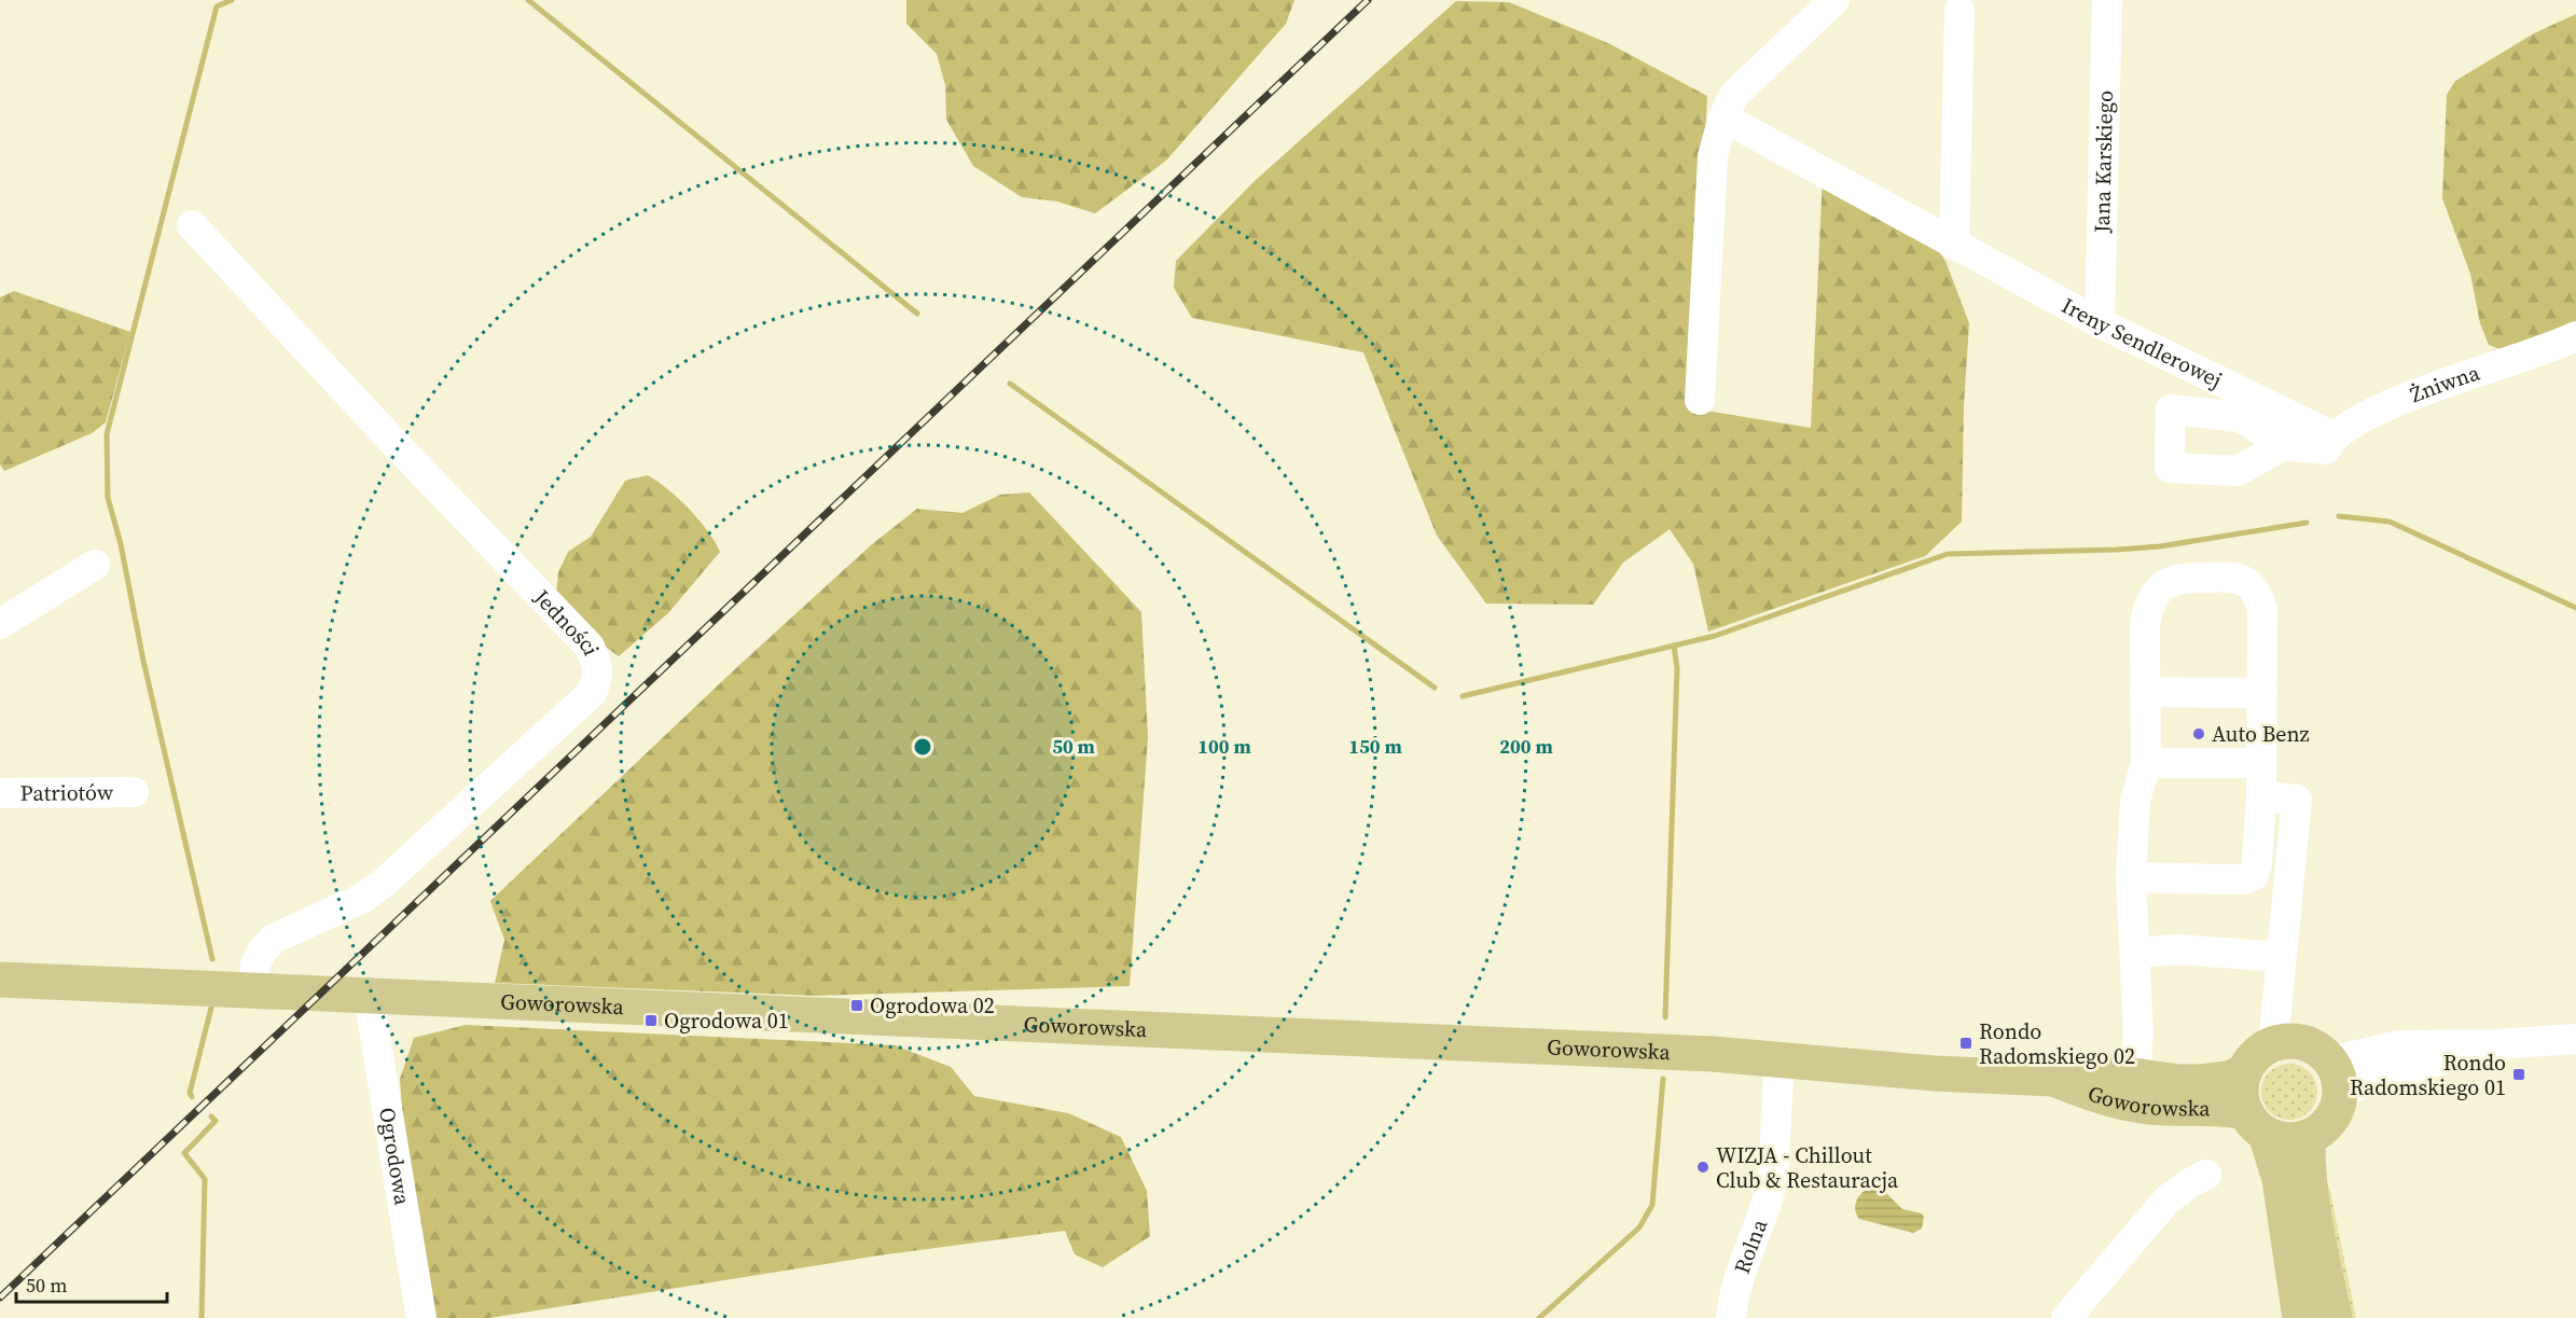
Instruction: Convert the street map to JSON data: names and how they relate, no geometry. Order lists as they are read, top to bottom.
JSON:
{
  "streets": {
    "main road": ["Goworowska"],
    "street": [
      "Jana Karskiego",
      "Ireny Sendlerowej",
      "Żniwna",
      "Jedności",
      "Patriotów",
      "Ogrodowa",
      "Rolna"
    ]
  },
  "crossings": [
    ["Jana Karskiego", "Ireny Sendlerowej"],
    ["Ireny Sendlerowej", "Żniwna"],
    ["Jedności", "Goworowska"],
    ["Goworowska", "Ogrodowa"],
    ["Goworowska", "Rolna"]
  ],
  "places": {
    "other": ["Auto Benz", "WIZJA - Chillout Club & Restauracja"],
    "transit": [
      "Ogrodowa 02",
      "Ogrodowa 01",
      "Rondo Radomskiego 02",
      "Rondo Radomskiego 01"
    ]
  },
  "scale_bar": "50 m",
  "rings": [
    "50 m",
    "100 m",
    "150 m",
    "200 m"
  ]
}
